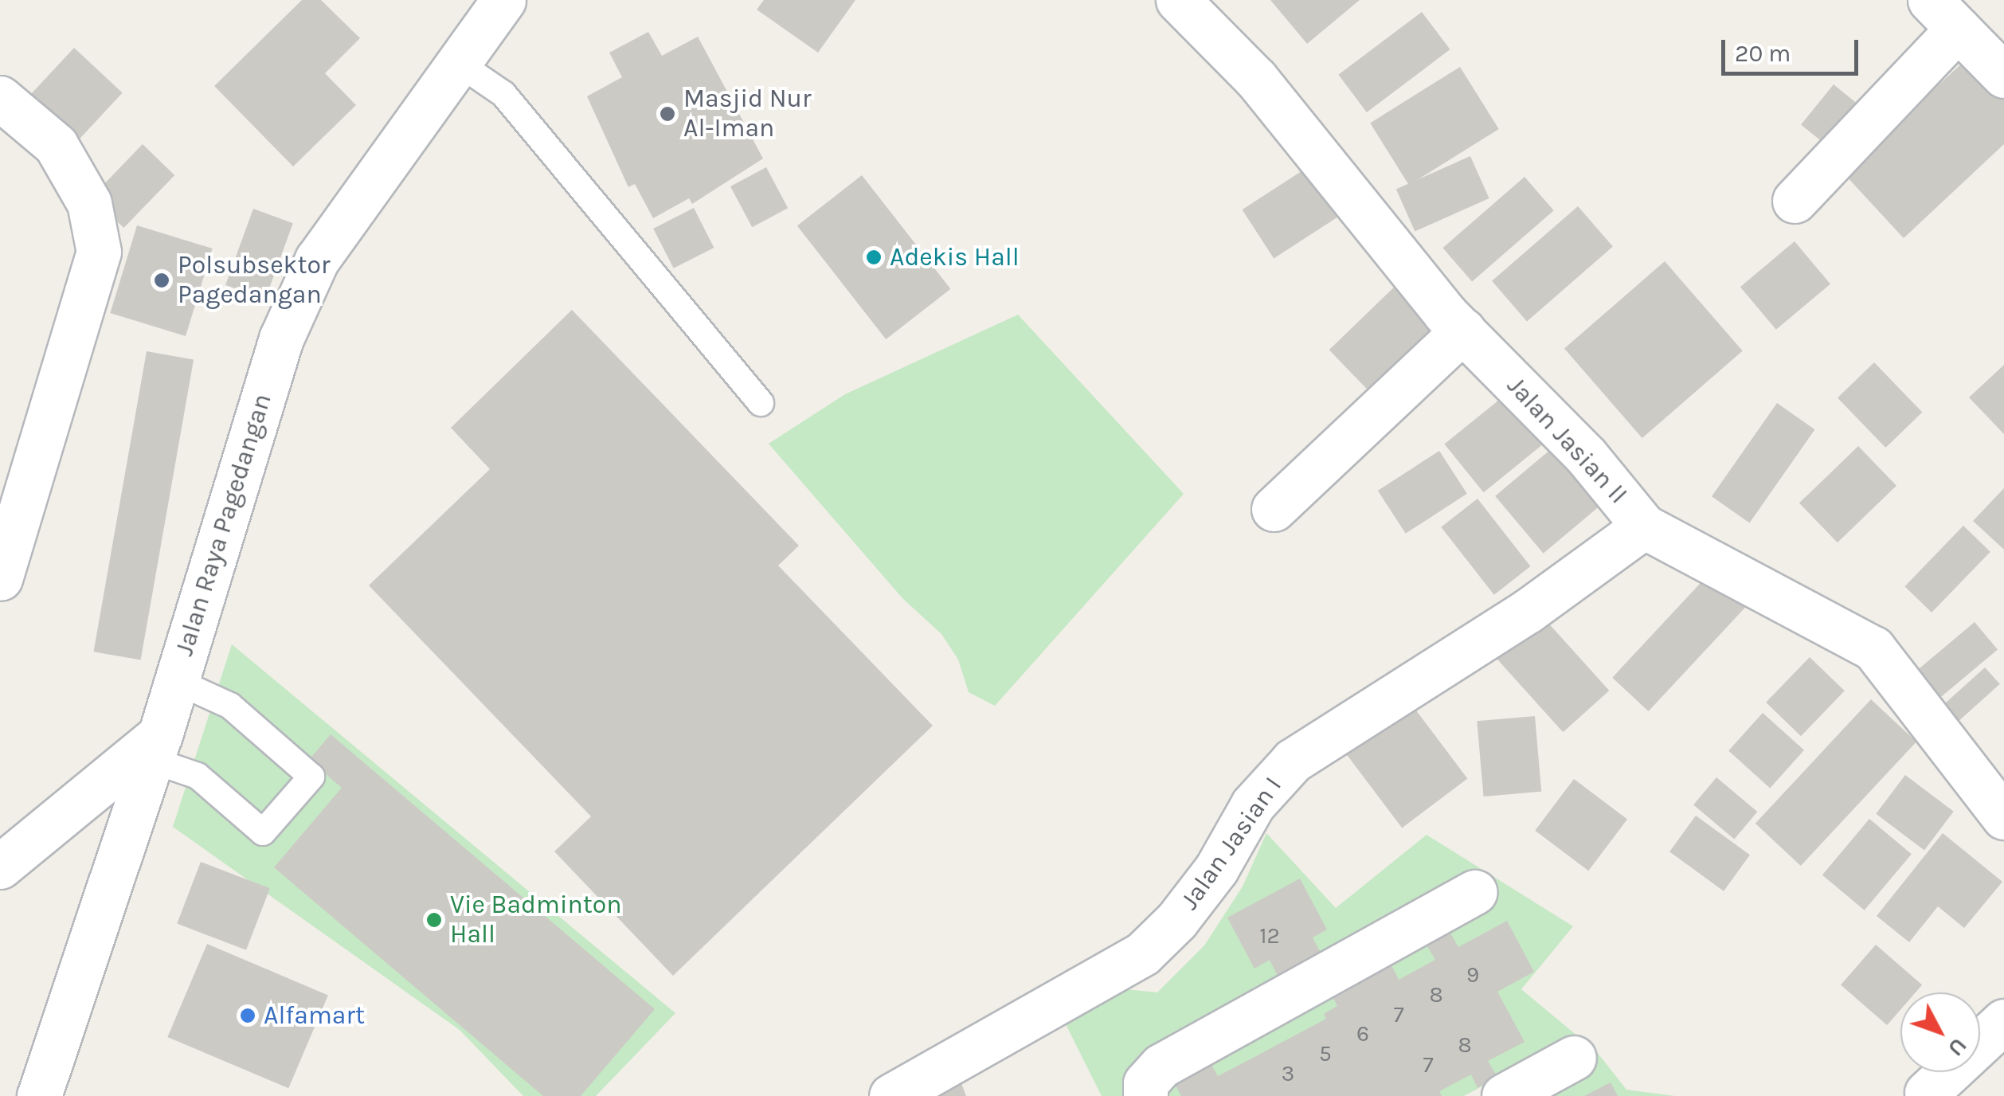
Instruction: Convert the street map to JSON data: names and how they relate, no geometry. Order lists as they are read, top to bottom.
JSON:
{
  "streets": {
    "street": ["Jalan Jasian II", "Jalan Raya Pagedangan", "Jalan Jasian I"]
  },
  "crossings": [
    ["Jalan Jasian II", "Jalan Jasian I"]
  ],
  "places": [
    "Masjid Nur Al-Iman",
    "Adekis Hall",
    "Polsubsektor Pagedangan",
    "Vie Badminton Hall",
    "Alfamart"
  ],
  "house_numbers": [
    "12",
    "9",
    "8",
    "7",
    "6",
    "8",
    "5",
    "7",
    "3"
  ],
  "scale_bar": "20 m",
  "north": "bottom right"
}
